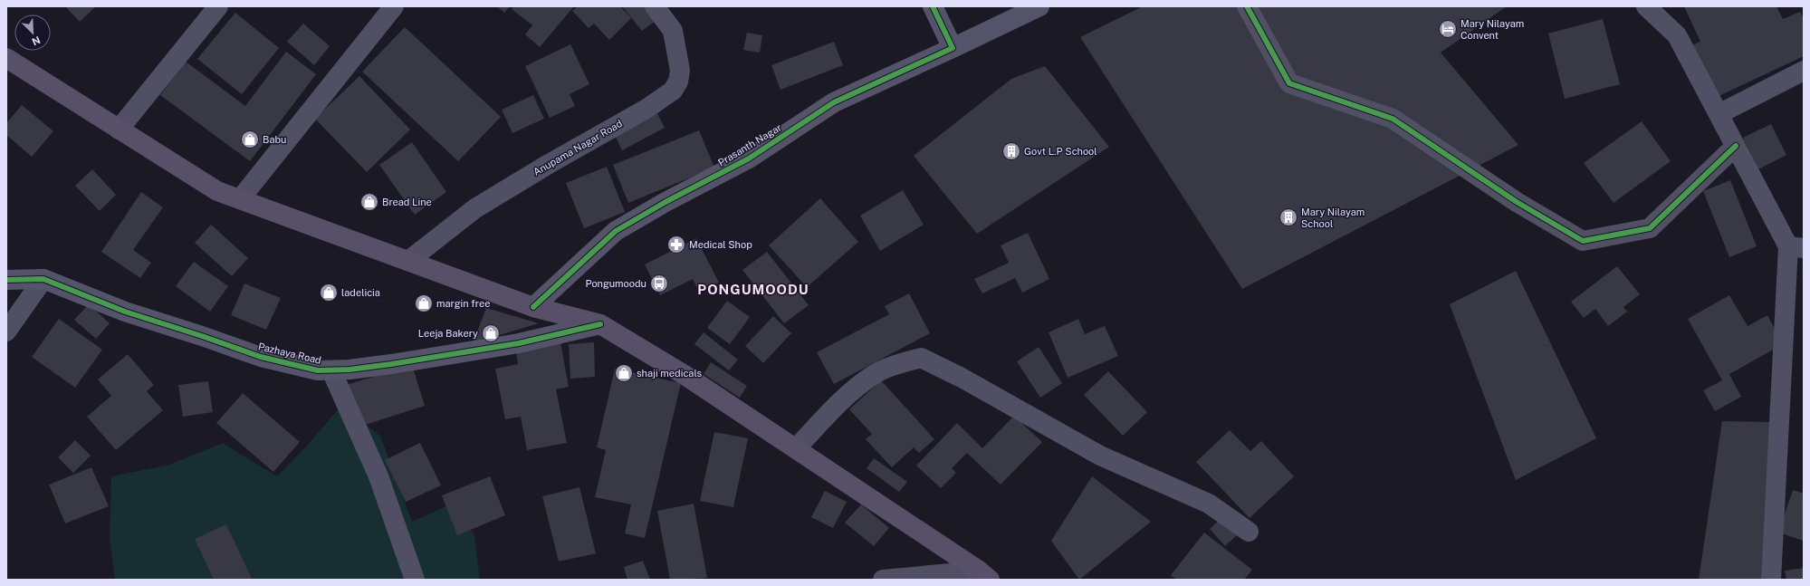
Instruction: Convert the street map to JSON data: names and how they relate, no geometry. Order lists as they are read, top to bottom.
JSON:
{
  "streets": {
    "street": ["Prasanth Nagar", "Anupama Nagar Road", "Pazhaya Road"]
  },
  "districts": ["PONGUMOODU"],
  "places": {
    "hotel": ["Mary Nilayam Convent"],
    "shop": [
      "Babu",
      "Bread Line",
      "ladelicia",
      "margin free",
      "Leeja Bakery",
      "shaji medicals"
    ],
    "building": ["Govt L.P School", "Mary Nilayam School"],
    "pharmacy": ["Medical Shop"],
    "bus stop": ["Pongumoodu"]
  },
  "north": "bottom right"
}
